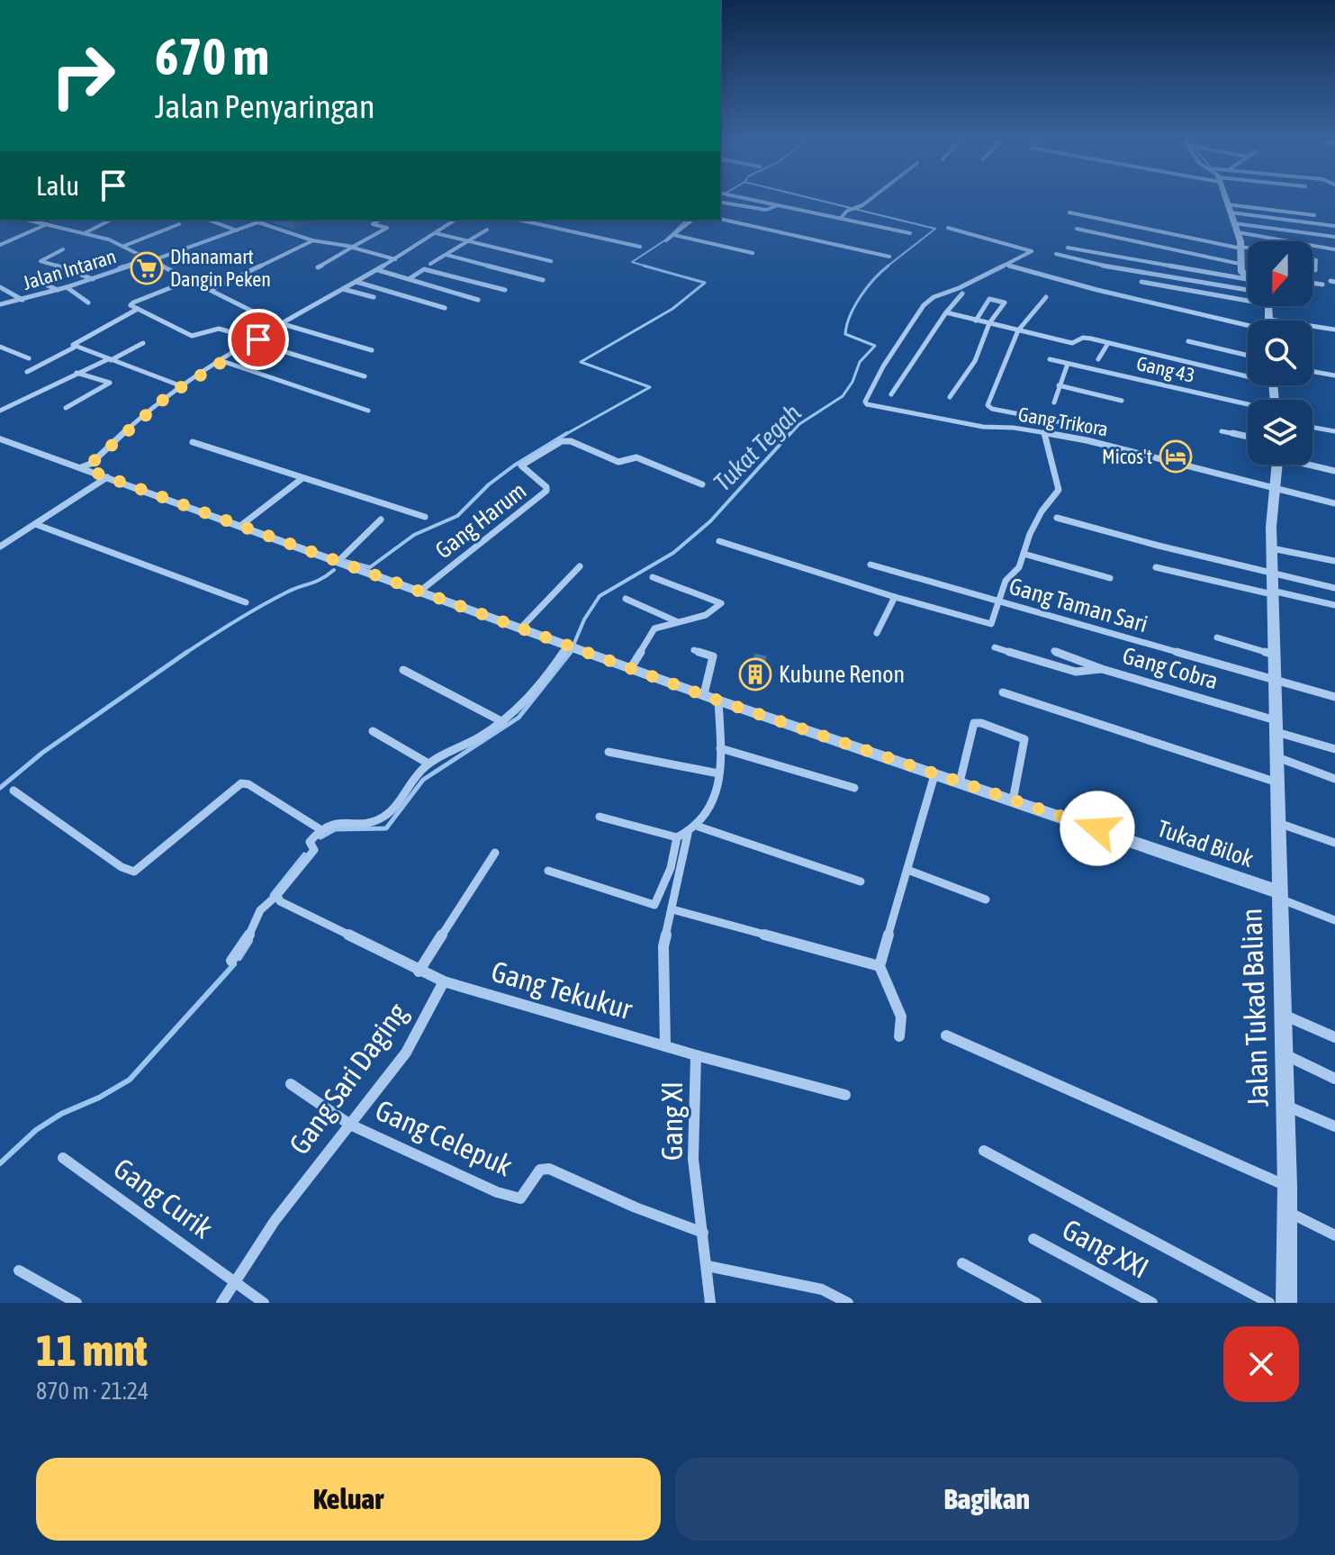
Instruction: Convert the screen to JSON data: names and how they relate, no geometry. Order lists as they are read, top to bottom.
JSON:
{
  "streets": {
    "street": [
      "Jalan Intaran",
      "Gang 43",
      "Gang Trikora",
      "Gang Harum",
      "Gang Taman Sari",
      "Gang Cobra",
      "Tukad Bilok",
      "Gang Tekukur",
      "Jalan Tukad Balian",
      "Gang Sari Daging",
      "Gang XI",
      "Gang Celepuk",
      "Gang Curik",
      "Gang XXI"
    ]
  },
  "crossings": [
    ["Gang Trikora", "Jalan Tukad Balian"],
    ["Gang Harum", "Tukad Bilok"],
    ["Gang Taman Sari", "Jalan Tukad Balian"],
    ["Gang Cobra", "Jalan Tukad Balian"],
    ["Tukad Bilok", "Jalan Tukad Balian"],
    ["Gang Tekukur", "Gang Sari Daging"],
    ["Gang Tekukur", "Gang XI"],
    ["Gang Sari Daging", "Gang Celepuk"],
    ["Gang Sari Daging", "Gang Curik"],
    ["Gang XI", "Gang Celepuk"]
  ],
  "water": ["Tukat Tegah"],
  "places": {
    "supermarket": ["Dhanamart Dangin Peken"],
    "hotel": ["Micos't"],
    "building": ["Kubune Renon"]
  },
  "north": "bottom",
  "page": {
    "turn": ["670 m", "Jalan Penyaringan"],
    "then": "Lalu",
    "heading": ["11 mnt", "870 m · 21:24"],
    "buttons": ["Keluar", "Bagikan"]
  }
}
